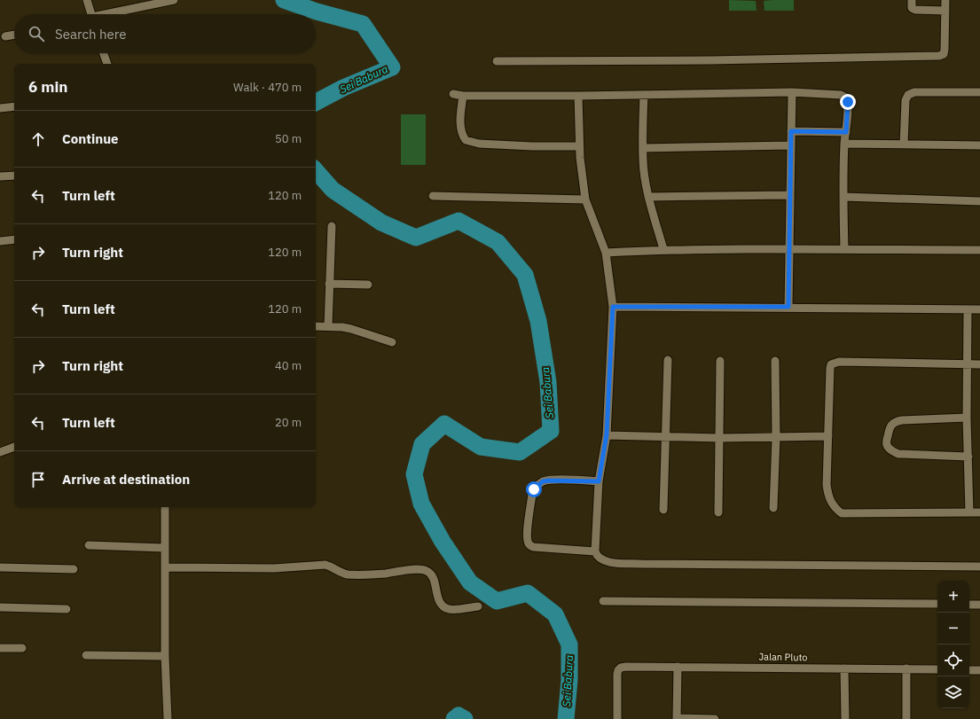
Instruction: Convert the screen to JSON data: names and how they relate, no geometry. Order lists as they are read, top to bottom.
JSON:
{
  "streets": {
    "street": ["Jalan Pluto"]
  },
  "water": ["Sei Babura"],
  "page": {
    "search": "Search here",
    "heading": ["6 min", "Walk · 470 m"],
    "list": [
      ["Continue", "50 m"],
      ["Turn left", "120 m"],
      ["Turn right", "120 m"],
      ["Turn left", "120 m"],
      ["Turn right", "40 m"],
      ["Turn left", "20 m"],
      "Arrive at destination"
    ],
    "map_buttons": ["+", "−"]
  }
}
